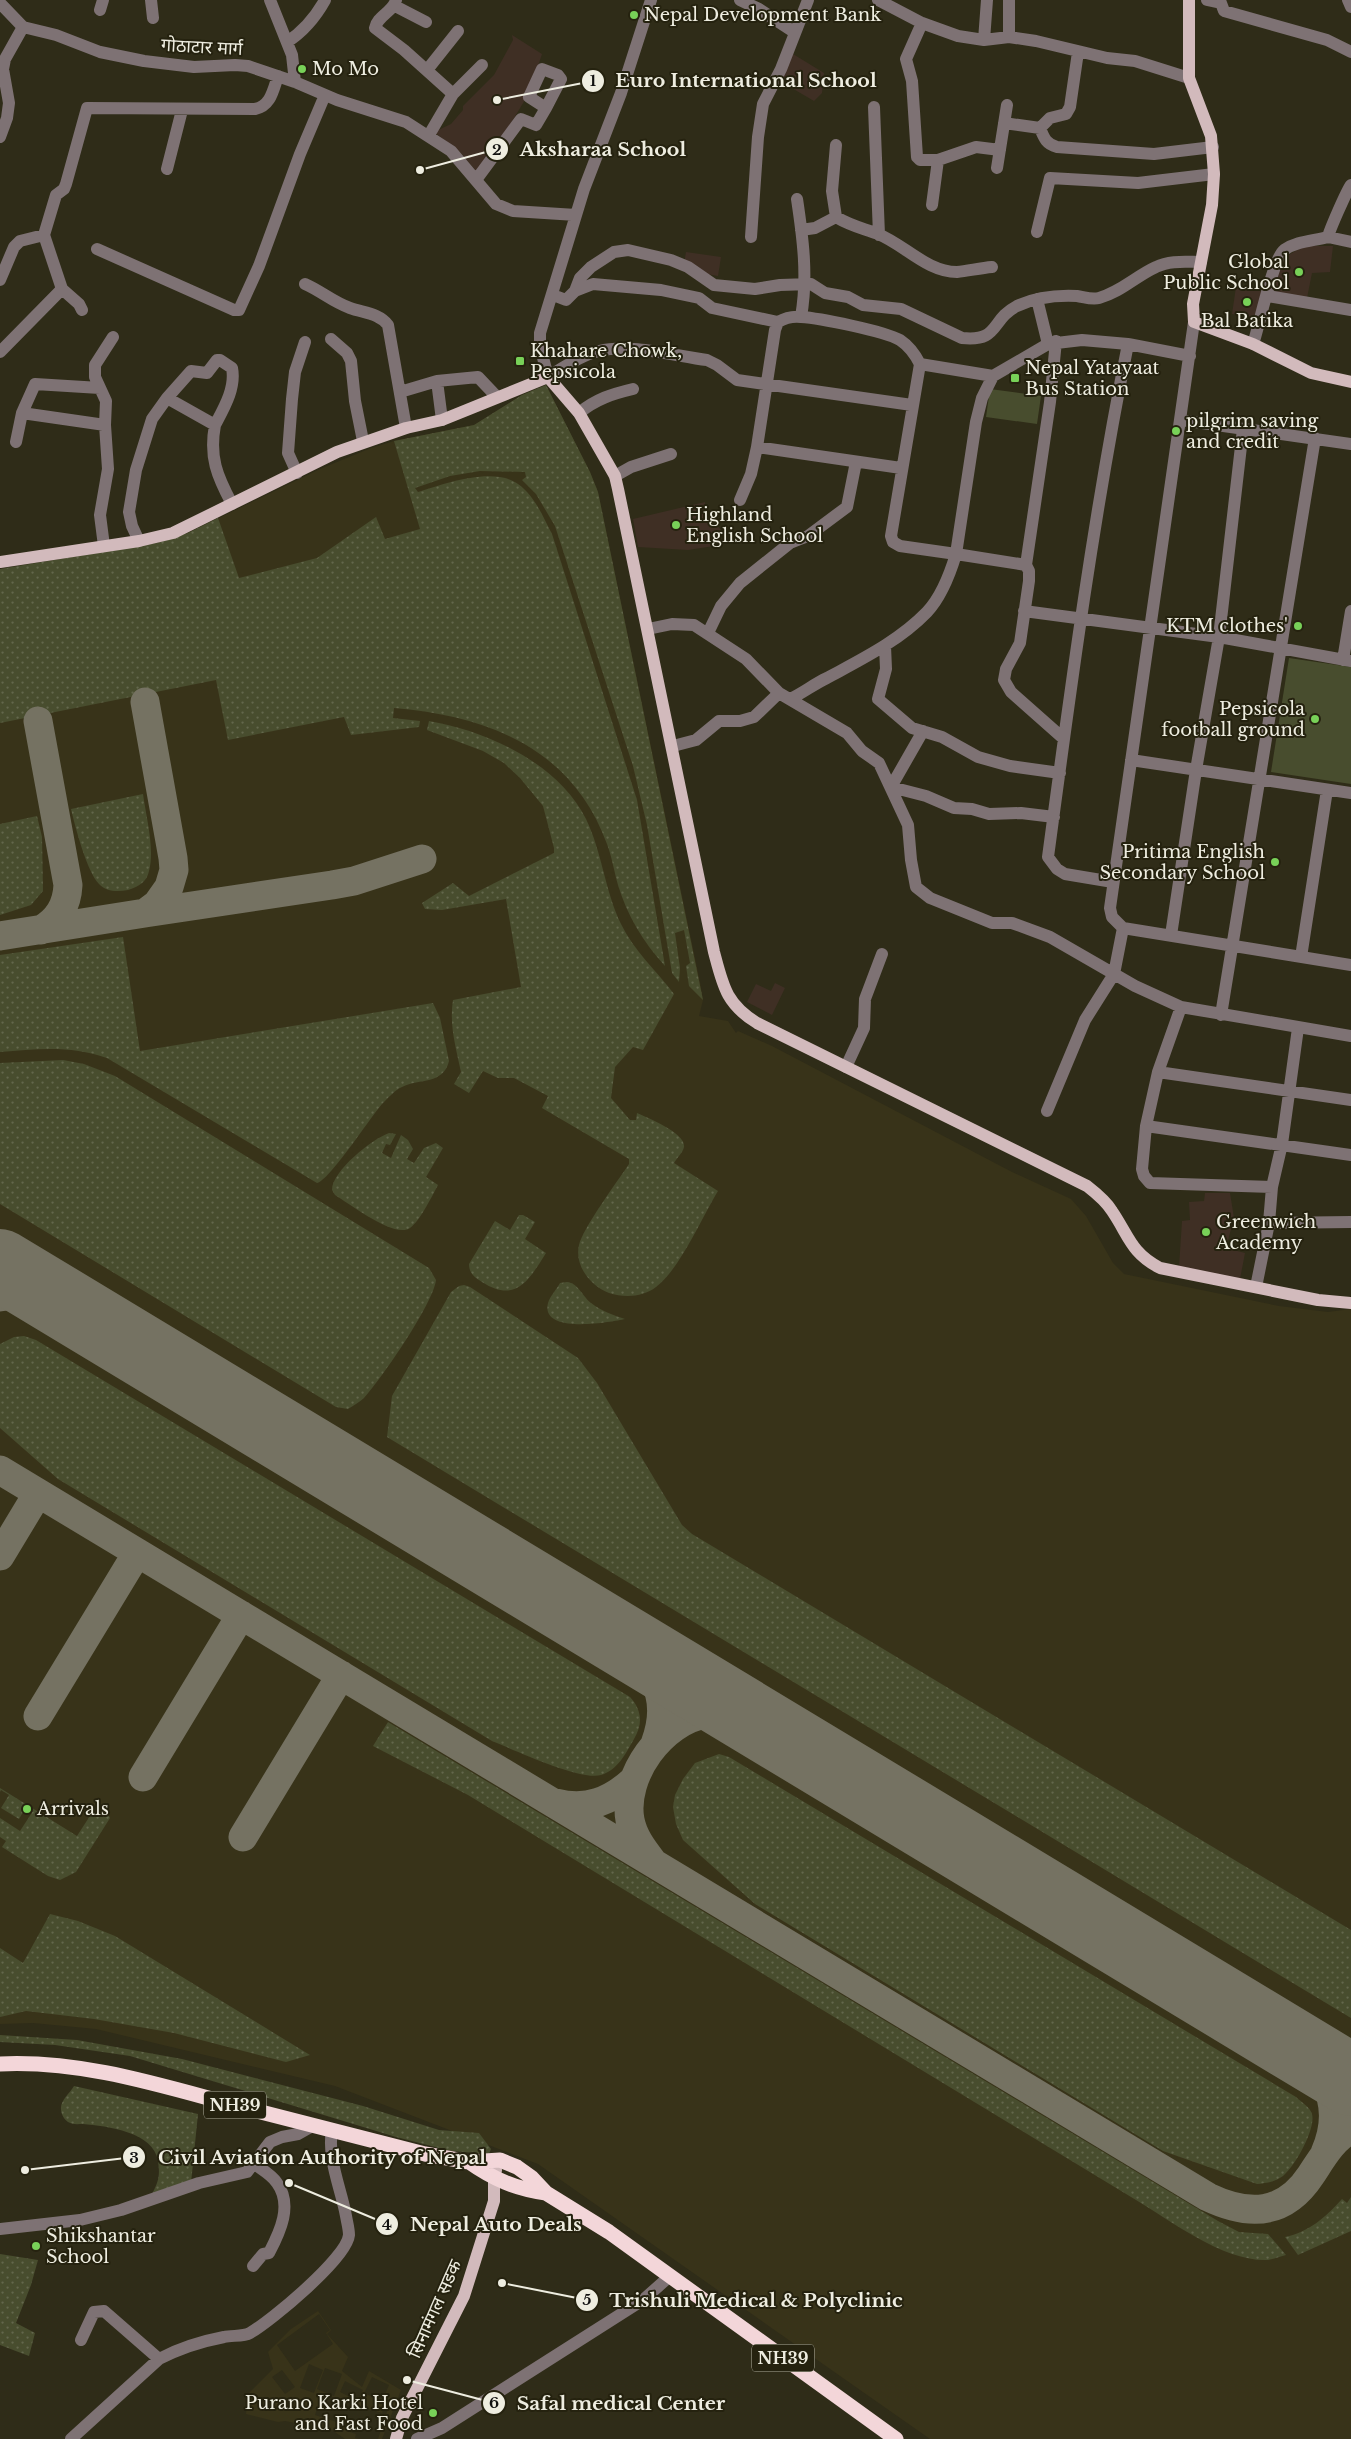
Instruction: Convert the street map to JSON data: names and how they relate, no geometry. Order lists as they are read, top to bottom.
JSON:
{
  "streets": {
    "highway": ["NH39"],
    "main road": ["सिनामंगल सडक"],
    "street": ["गोठाटार मार्ग"]
  },
  "crossings": [
    ["NH39", "सिनामंगल सडक"]
  ],
  "places": {
    "other": [
      "Nepal Development Bank",
      "Mo Mo",
      "Euro International School",
      "Aksharaa School",
      "Global Public School",
      "Bal Batika",
      "pilgrim saving and credit",
      "Highland English School",
      "KTM clothes'",
      "Pepsicola football ground",
      "Pritima English Secondary School",
      "Greenwich Academy",
      "Arrivals",
      "Civil Aviation Authority of Nepal",
      "Nepal Auto Deals",
      "Shikshantar School",
      "Trishuli Medical & Polyclinic",
      "Safal medical Center",
      "Purano Karki Hotel and Fast Food"
    ],
    "transit": ["Khahare Chowk, Pepsicola", "Nepal Yatayaat Bus Station"]
  }
}
